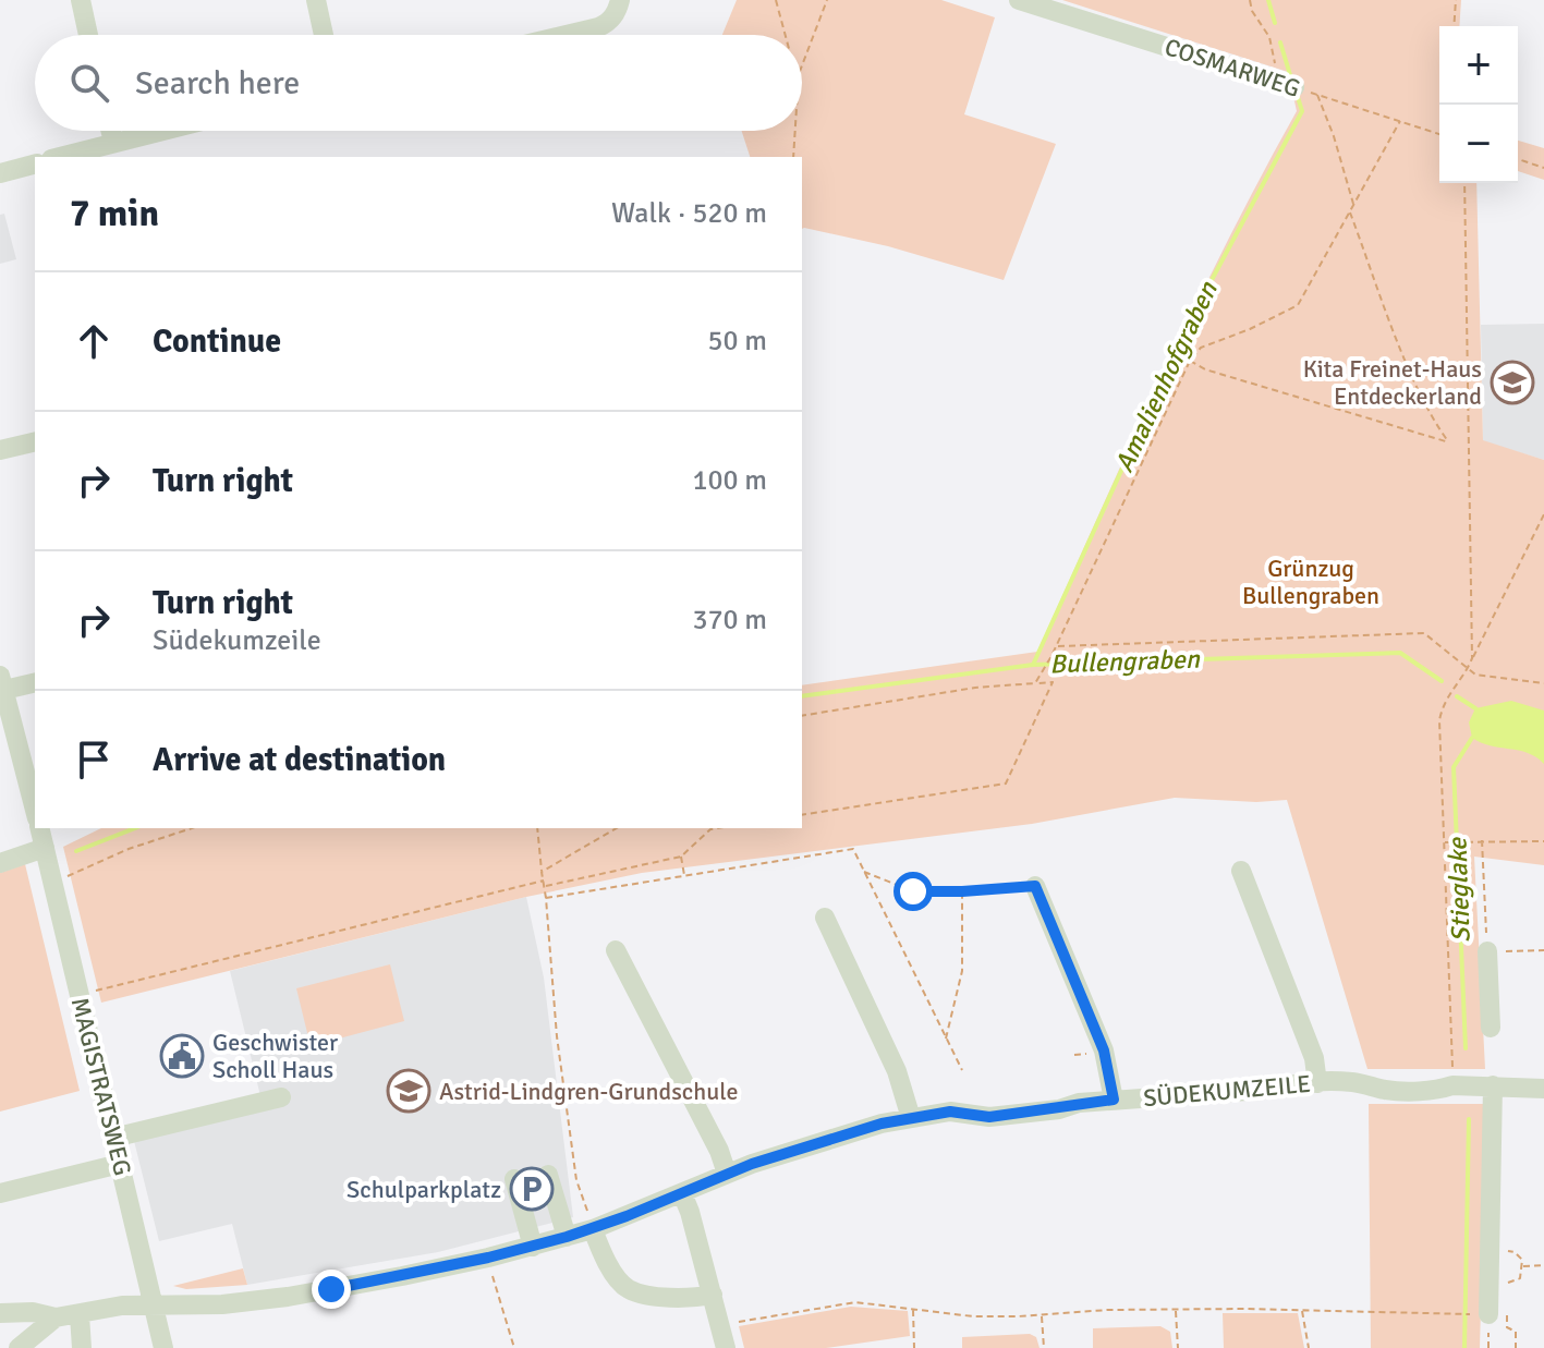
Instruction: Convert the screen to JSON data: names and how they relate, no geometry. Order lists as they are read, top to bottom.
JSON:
{
  "streets": {
    "street": ["COSMARWEG", "MAGISTRATSWEG", "SÜDEKUMZEILE"]
  },
  "crossings": [
    ["MAGISTRATSWEG", "SÜDEKUMZEILE"]
  ],
  "water": ["Amalienhofgraben", "Bullengraben", "Stieglake"],
  "parks": ["Grünzug Bullengraben"],
  "places": {
    "school or university": ["Kita Freinet-Haus Entdeckerland", "Astrid-Lindgren-Grundschule"],
    "public building": ["Geschwister Scholl Haus"],
    "parking": ["Schulparkplatz"]
  },
  "page": {
    "map_buttons": ["+", "−"],
    "search": "Search here",
    "heading": ["7 min", "Walk · 520 m"],
    "list": [
      ["Continue", "50 m"],
      ["Turn right", "100 m"],
      ["Turn right", "Südekumzeile", "370 m"],
      "Arrive at destination"
    ]
  }
}
